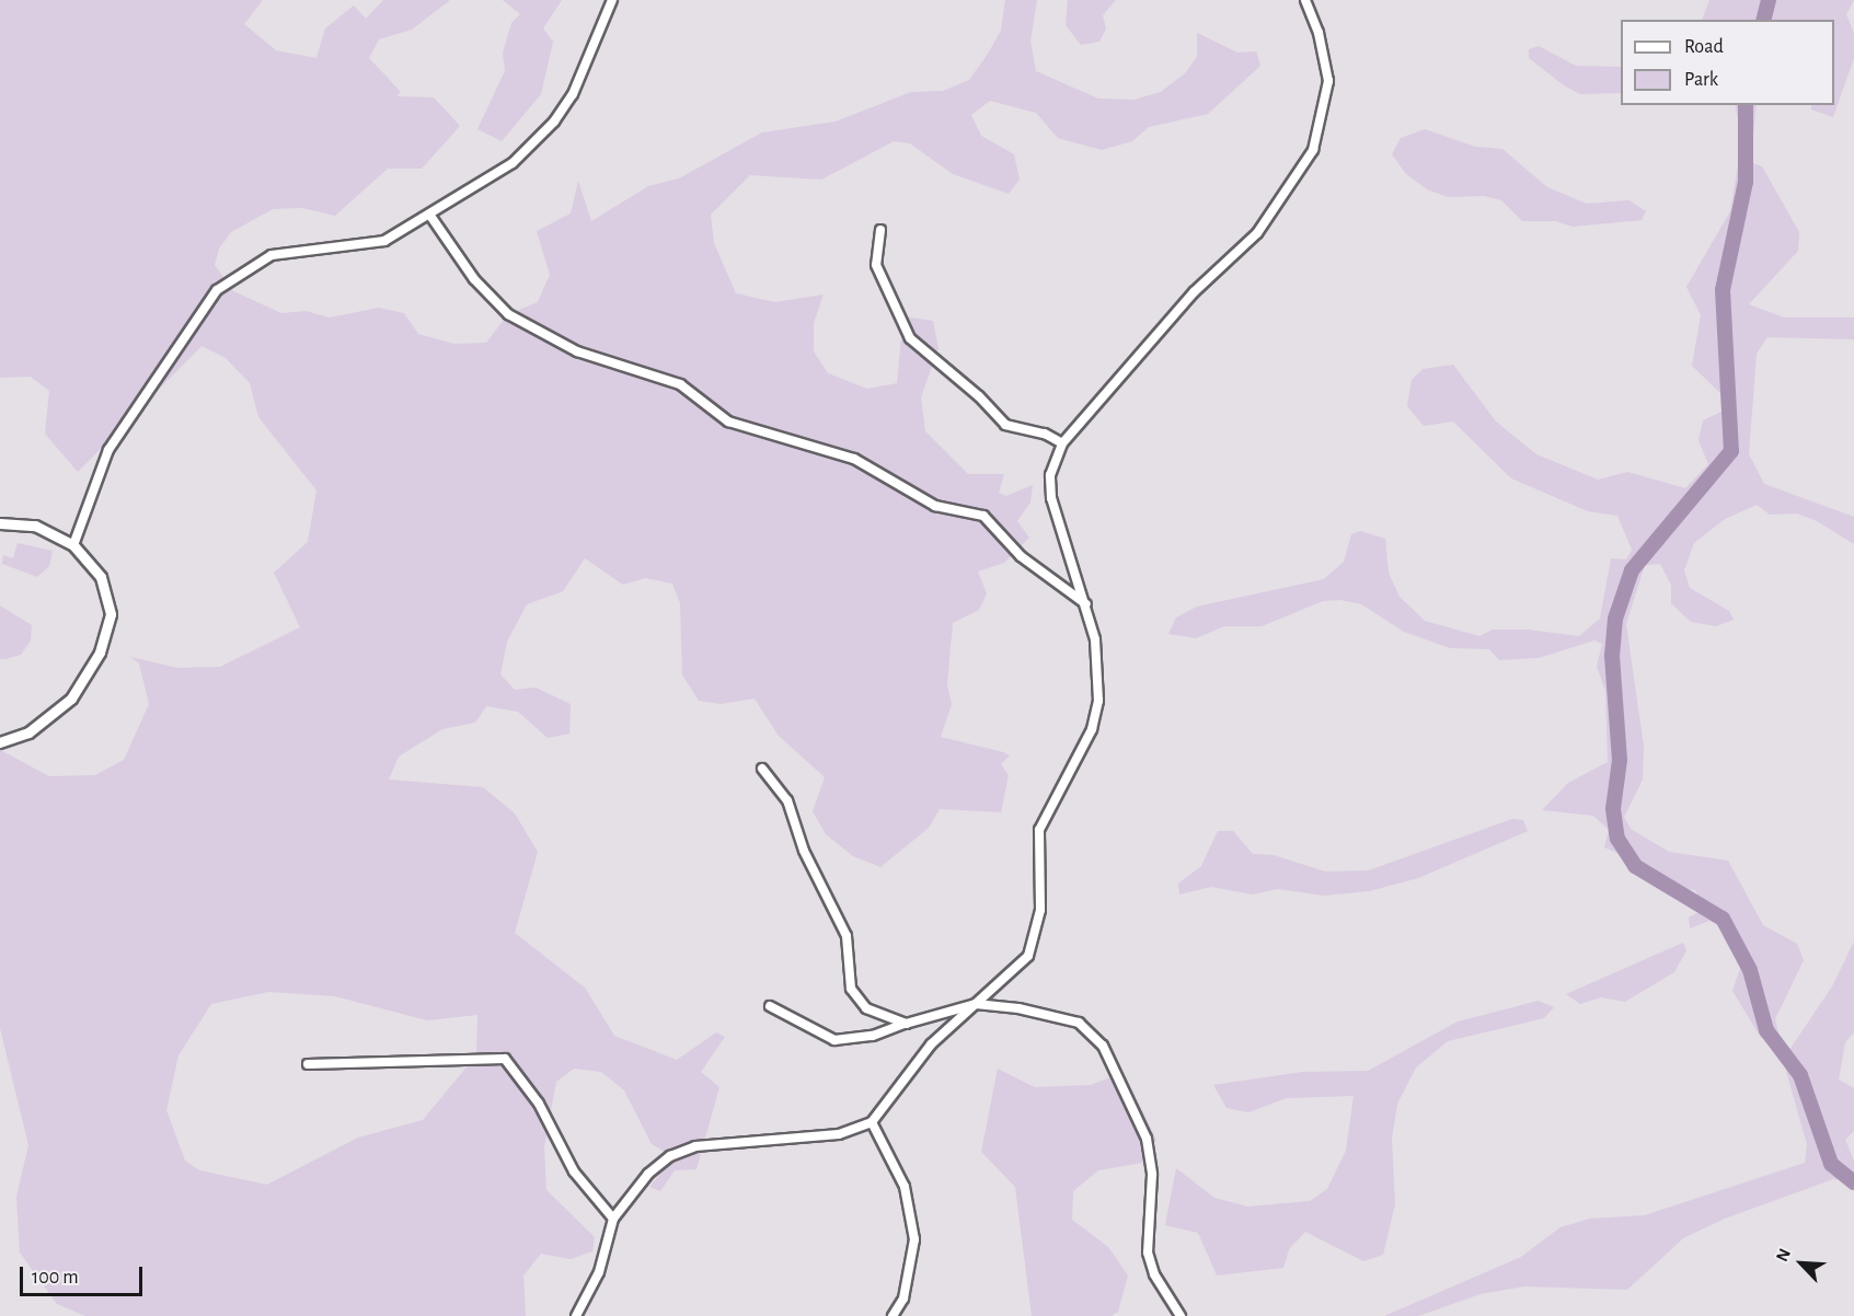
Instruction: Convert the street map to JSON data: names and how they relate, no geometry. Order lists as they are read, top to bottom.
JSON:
{
  "legend": ["Road", "Park"],
  "scale_bar": "100 m",
  "north": "top left"
}
